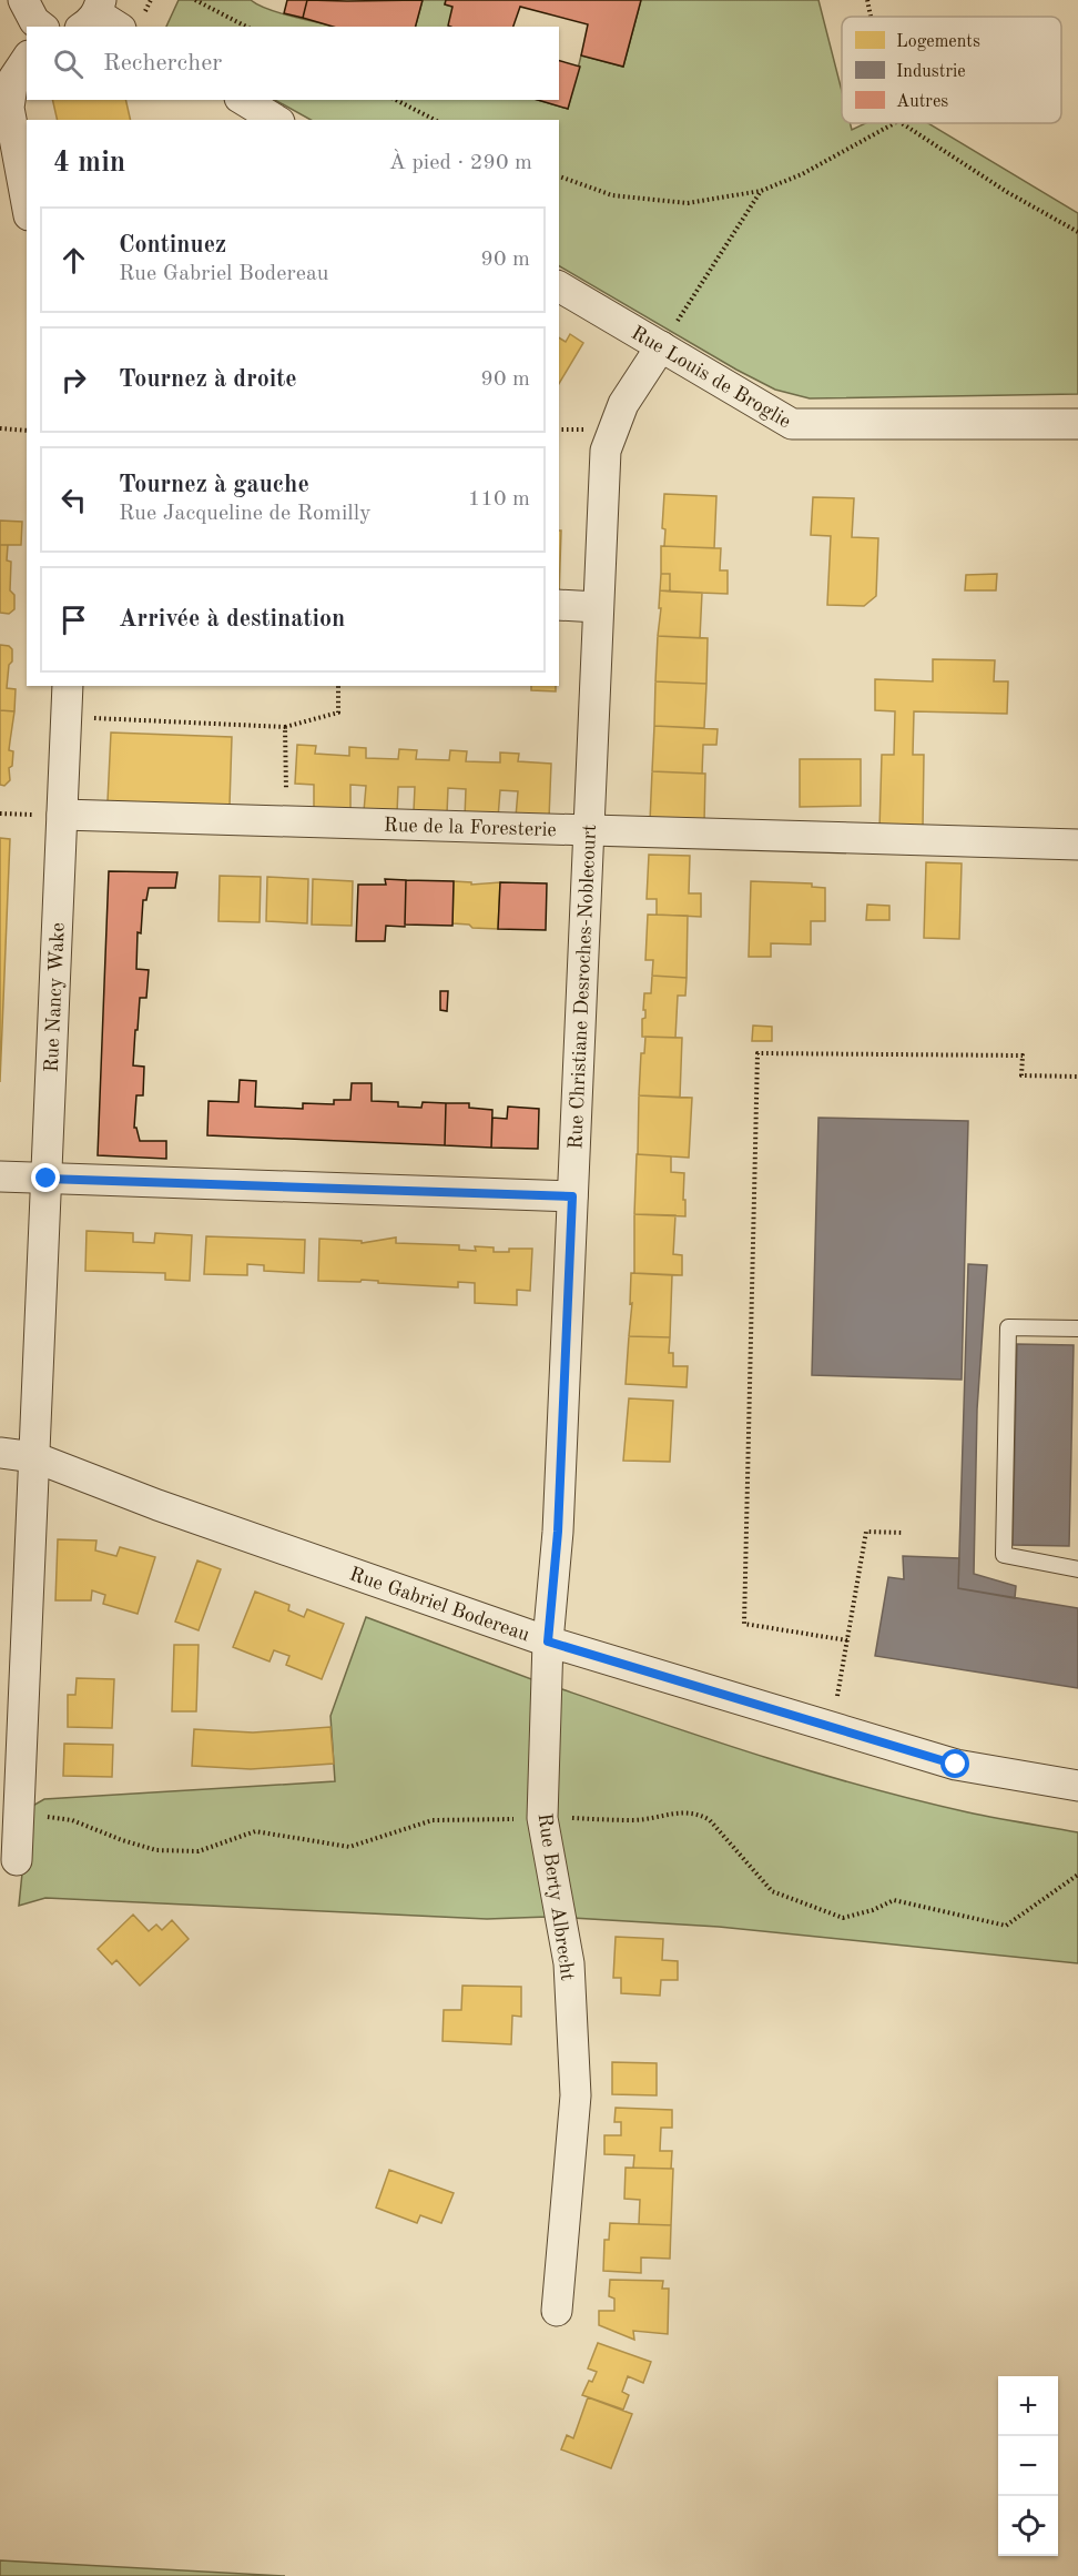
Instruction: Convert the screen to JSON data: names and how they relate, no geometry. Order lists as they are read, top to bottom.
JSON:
{
  "streets": {
    "street": [
      "Rue Louis de Broglie",
      "Rue de la Foresterie",
      "Rue Christiane Desroches-Noblecourt",
      "Rue Nancy Wake",
      "Rue Gabriel Bodereau",
      "Rue Berty Albrecht"
    ]
  },
  "crossings": [
    ["Rue Louis de Broglie", "Rue Christiane Desroches-Noblecourt"],
    ["Rue de la Foresterie", "Rue Christiane Desroches-Noblecourt"],
    ["Rue de la Foresterie", "Rue Nancy Wake"],
    ["Rue Christiane Desroches-Noblecourt", "Rue Gabriel Bodereau"],
    ["Rue Christiane Desroches-Noblecourt", "Rue Berty Albrecht"],
    ["Rue Nancy Wake", "Rue Gabriel Bodereau"],
    ["Rue Gabriel Bodereau", "Rue Berty Albrecht"]
  ],
  "legend": ["Logements", "Industrie", "Autres"],
  "page": {
    "search": "Rechercher",
    "heading": ["4 min", "À pied · 290 m"],
    "list": [
      ["Continuez", "Rue Gabriel Bodereau", "90 m"],
      ["Tournez à droite", "90 m"],
      ["Tournez à gauche", "Rue Jacqueline de Romilly", "110 m"],
      "Arrivée à destination"
    ],
    "map_buttons": ["+", "−"]
  }
}
